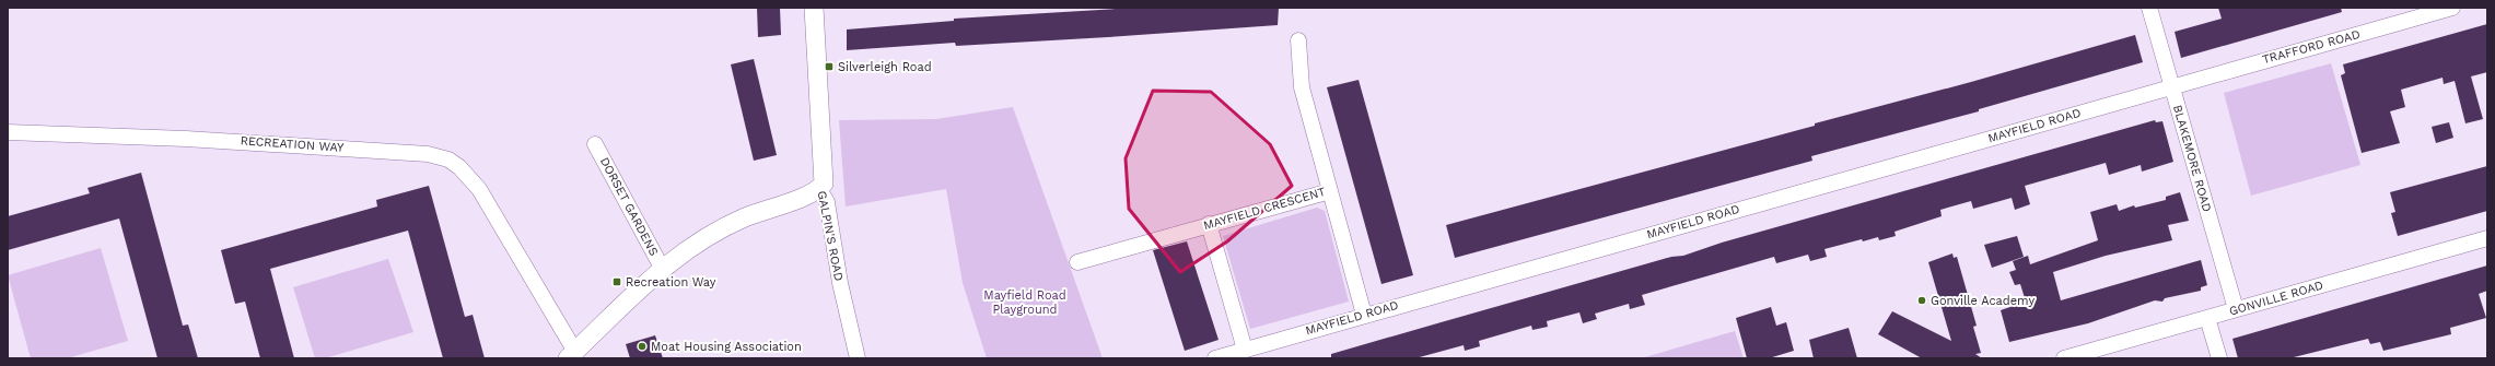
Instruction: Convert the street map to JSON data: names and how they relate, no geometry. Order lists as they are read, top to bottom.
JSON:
{
  "streets": {
    "street": [
      "TRAFFORD ROAD",
      "MAYFIELD ROAD",
      "RECREATION WAY",
      "BLAKEMORE ROAD",
      "DORSET GARDENS",
      "MAYFIELD CRESCENT",
      "GALPIN'S ROAD",
      "GONVILLE ROAD"
    ]
  },
  "crossings": [
    ["TRAFFORD ROAD", "MAYFIELD ROAD"],
    ["TRAFFORD ROAD", "BLAKEMORE ROAD"],
    ["MAYFIELD ROAD", "BLAKEMORE ROAD"],
    ["BLAKEMORE ROAD", "GONVILLE ROAD"]
  ],
  "parks": ["Mayfield Road Playground"],
  "places": {
    "transit": ["Silverleigh Road", "Recreation Way"],
    "other": ["Gonville Academy", "Moat Housing Association"]
  }
}
